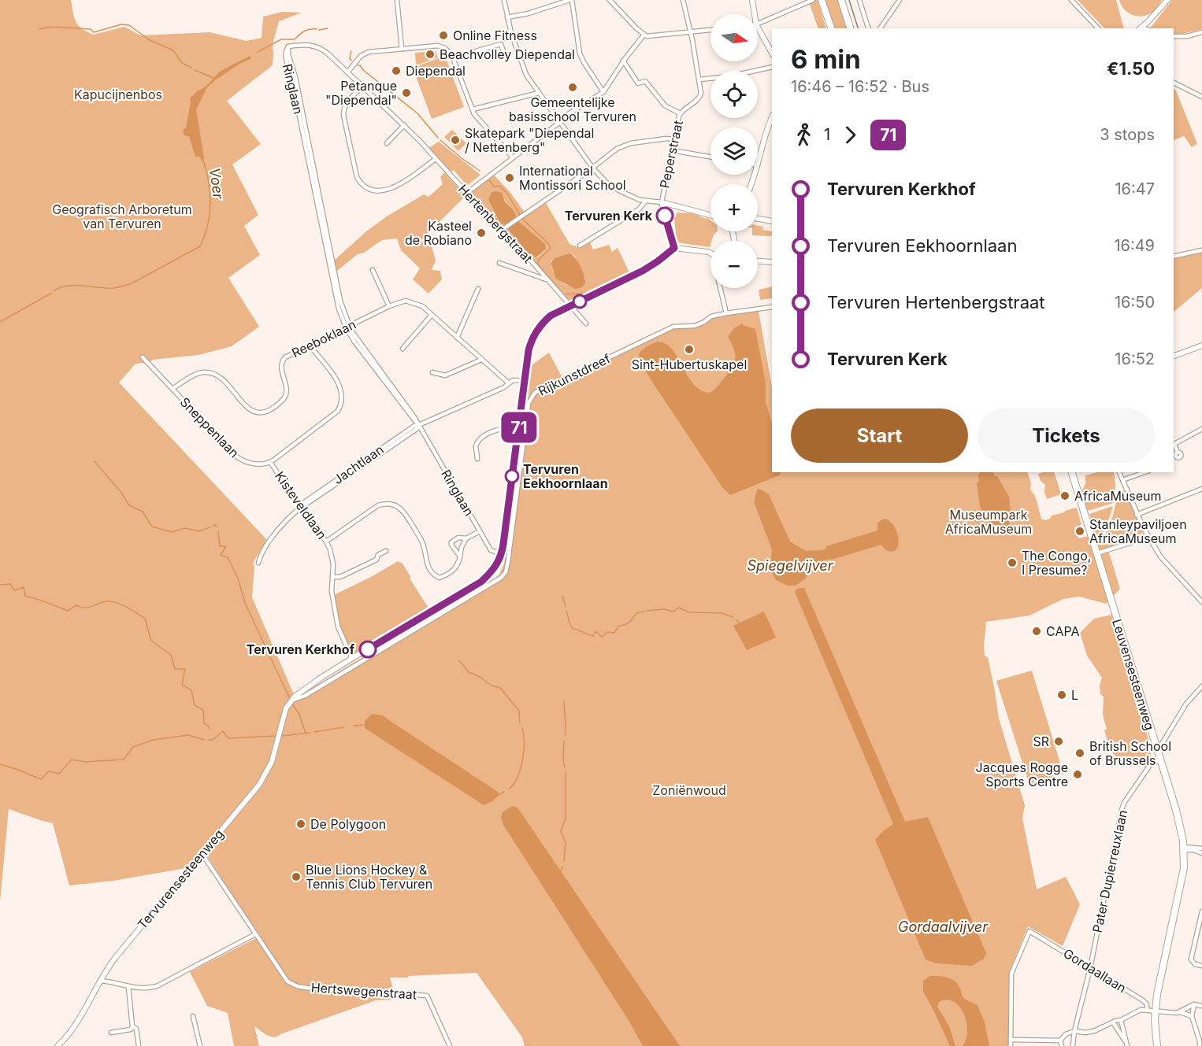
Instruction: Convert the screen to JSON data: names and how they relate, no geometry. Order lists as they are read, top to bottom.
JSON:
{
  "streets": {
    "main road": ["Leuvensesteenweg"],
    "street": [
      "Ringlaan",
      "Peperstraat",
      "Hertenbergstraat",
      "Reeboklaan",
      "Rijkunstdreef",
      "Sneppenlaan",
      "Jachtlaan",
      "Kisteveldlaan",
      "Pater Dupierreuxlaan",
      "Tervurensesteenweg",
      "Gordaallaan",
      "Hertswegenstraat"
    ]
  },
  "crossings": [
    ["Ringlaan", "Hertenbergstraat"],
    ["Ringlaan", "Reeboklaan"],
    ["Ringlaan", "Jachtlaan"],
    ["Reeboklaan", "Sneppenlaan"],
    ["Reeboklaan", "Jachtlaan"],
    ["Rijkunstdreef", "Tervurensesteenweg"],
    ["Sneppenlaan", "Kisteveldlaan"],
    ["Jachtlaan", "Kisteveldlaan"],
    ["Leuvensesteenweg", "Pater Dupierreuxlaan"],
    ["Pater Dupierreuxlaan", "Gordaallaan"],
    ["Tervurensesteenweg", "Hertswegenstraat"]
  ],
  "water": ["Voer", "Spiegelvijver", "Gordaalvijver"],
  "parks": [
    "Kapucijnenbos",
    "Geografisch Arboretum van Tervuren",
    "Museumpark AfricaMuseum",
    "Zoniënwoud"
  ],
  "places": [
    "Online Fitness",
    "Beachvolley Diependal",
    "Diependal",
    "Gemeentelijke basisschool Tervuren",
    "Petanque \"Diependal\"",
    "Skatepark \"Diependal / Nettenberg\"",
    "International Montissori School",
    "Tervuren Kerk",
    "Kasteel de Robiano",
    "Sint-Hubertuskapel",
    "Tervuren Eekhoornlaan",
    "AfricaMuseum",
    "Stanleypaviljoen AfricaMuseum",
    "The Congo, I Presume?",
    "CAPA",
    "Tervuren Kerkhof",
    "L",
    "SR",
    "British School of Brussels",
    "Jacques Rogge Sports Centre",
    "De Polygoon",
    "Blue Lions Hockey & Tennis Club Tervuren"
  ],
  "lines": ["bus line 71"],
  "north": "right",
  "page": {
    "on_map": "71",
    "map_buttons": ["+", "−"],
    "heading": ["6 min", "16:46 – 16:52 · Bus", "€1.50"],
    "legs": ["1", "71", "3 stops"],
    "list": [
      {
        "name": "Tervuren Kerkhof",
        "value": "16:47"
      },
      {
        "name": "Tervuren Eekhoornlaan",
        "value": "16:49"
      },
      {
        "name": "Tervuren Hertenbergstraat",
        "value": "16:50"
      },
      {
        "name": "Tervuren Kerk",
        "value": "16:52"
      }
    ],
    "buttons": ["Start", "Tickets"]
  }
}
